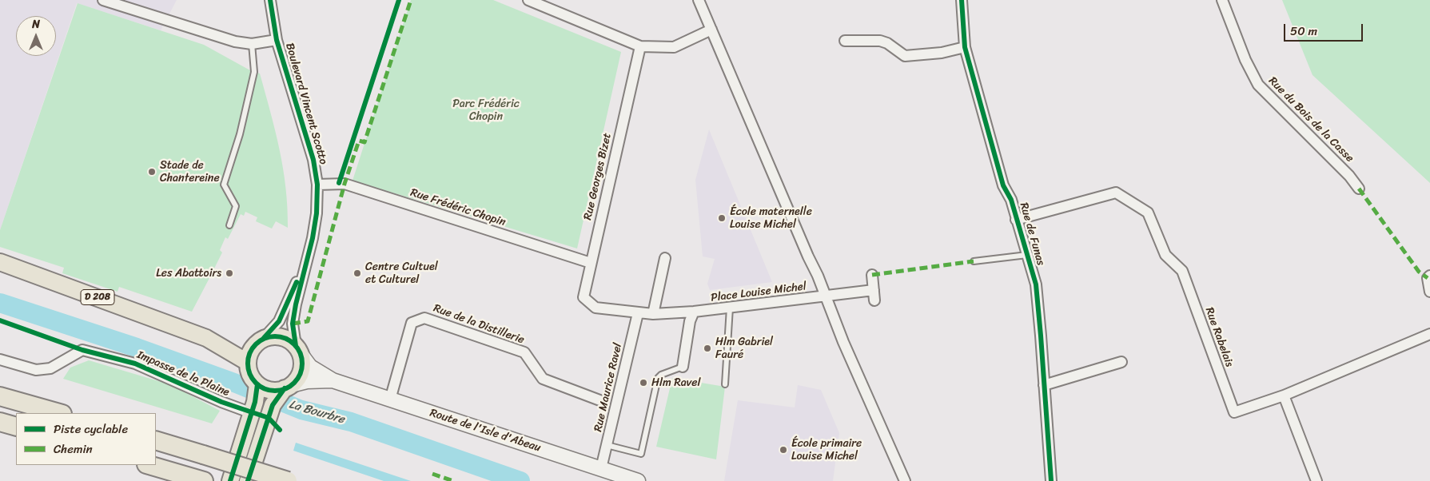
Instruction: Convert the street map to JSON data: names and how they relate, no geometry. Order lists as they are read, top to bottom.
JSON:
{
  "streets": {
    "main road": ["D 208"],
    "street": [
      "Boulevard Vincent Scotto",
      "Rue du Bois de la Casse",
      "Rue Georges Bizet",
      "Rue Frédéric Chopin",
      "Rue de Funas",
      "Place Louise Michel",
      "Rue de la Distillerie",
      "Rue Rabelais",
      "Impasse de la Plaine",
      "Rue Maurice Ravel",
      "Route de l'Isle d'Abeau"
    ]
  },
  "crossings": [
    ["Boulevard Vincent Scotto", "Rue Frédéric Chopin"],
    ["Boulevard Vincent Scotto", "D 208"],
    ["Boulevard Vincent Scotto", "Route de l'Isle d'Abeau"],
    ["Rue Georges Bizet", "Rue Frédéric Chopin"],
    ["Rue Georges Bizet", "Place Louise Michel"],
    ["Rue de Funas", "Rue Rabelais"],
    ["Place Louise Michel", "Rue Maurice Ravel"],
    ["Rue de la Distillerie", "Route de l'Isle d'Abeau"],
    ["Rue Maurice Ravel", "Route de l'Isle d'Abeau"]
  ],
  "water": ["La Bourbre"],
  "parks": ["Parc Frédéric Chopin"],
  "places": [
    "Stade de Chantereine",
    "École maternelle Louise Michel",
    "Les Abattoirs",
    "Centre Cultuel et Culturel",
    "Hlm Gabriel Fauré",
    "Hlm Ravel",
    "École primaire Louise Michel"
  ],
  "legend": ["Piste cyclable", "Chemin"],
  "scale_bar": "50 m",
  "north": "top"
}
